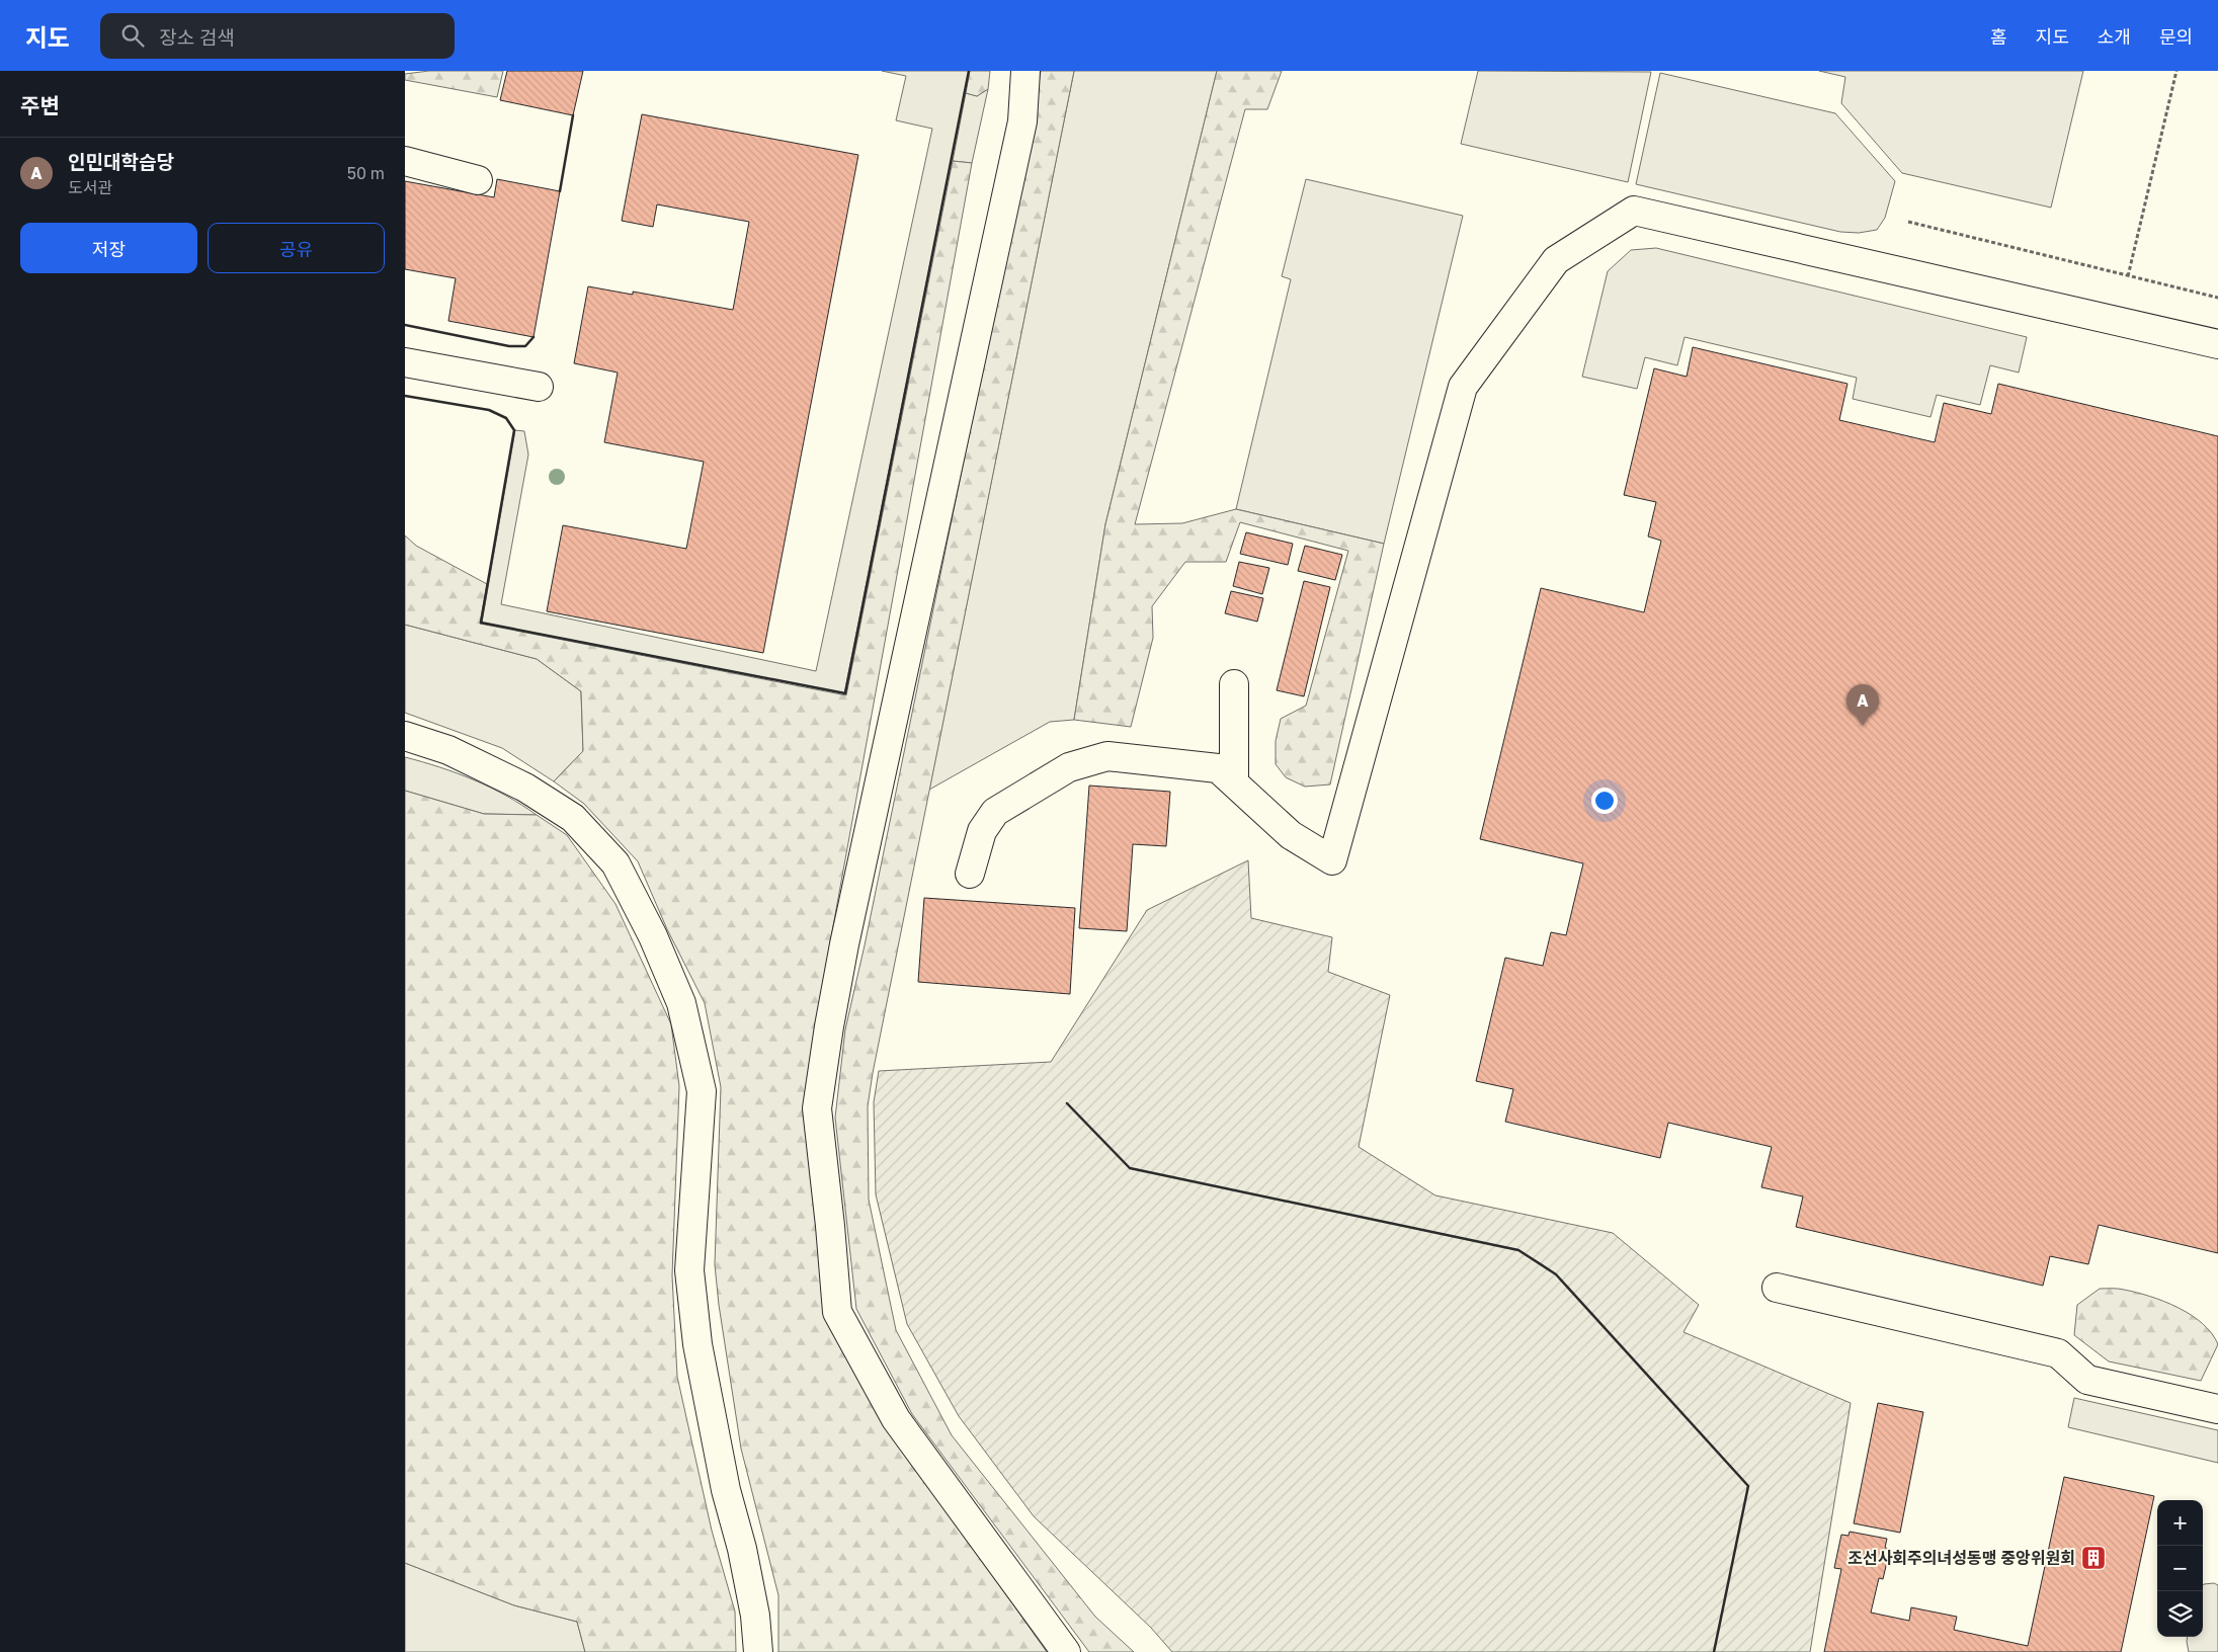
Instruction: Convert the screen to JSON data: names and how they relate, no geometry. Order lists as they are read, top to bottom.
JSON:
{
  "places": {
    "building": ["조선사회주의녀성동맹 중앙위원회"]
  },
  "page": {
    "header": "지도",
    "search": "장소 검색",
    "nav": [
      "홈",
      "지도",
      "소개",
      "문의"
    ],
    "heading": "주변",
    "list": [
      {
        "mark": "A",
        "name": "인민대학습당",
        "note": "도서관",
        "value": "50 m"
      }
    ],
    "buttons": ["저장", "공유"],
    "pins": "A",
    "map_buttons": ["+", "−"]
  }
}
